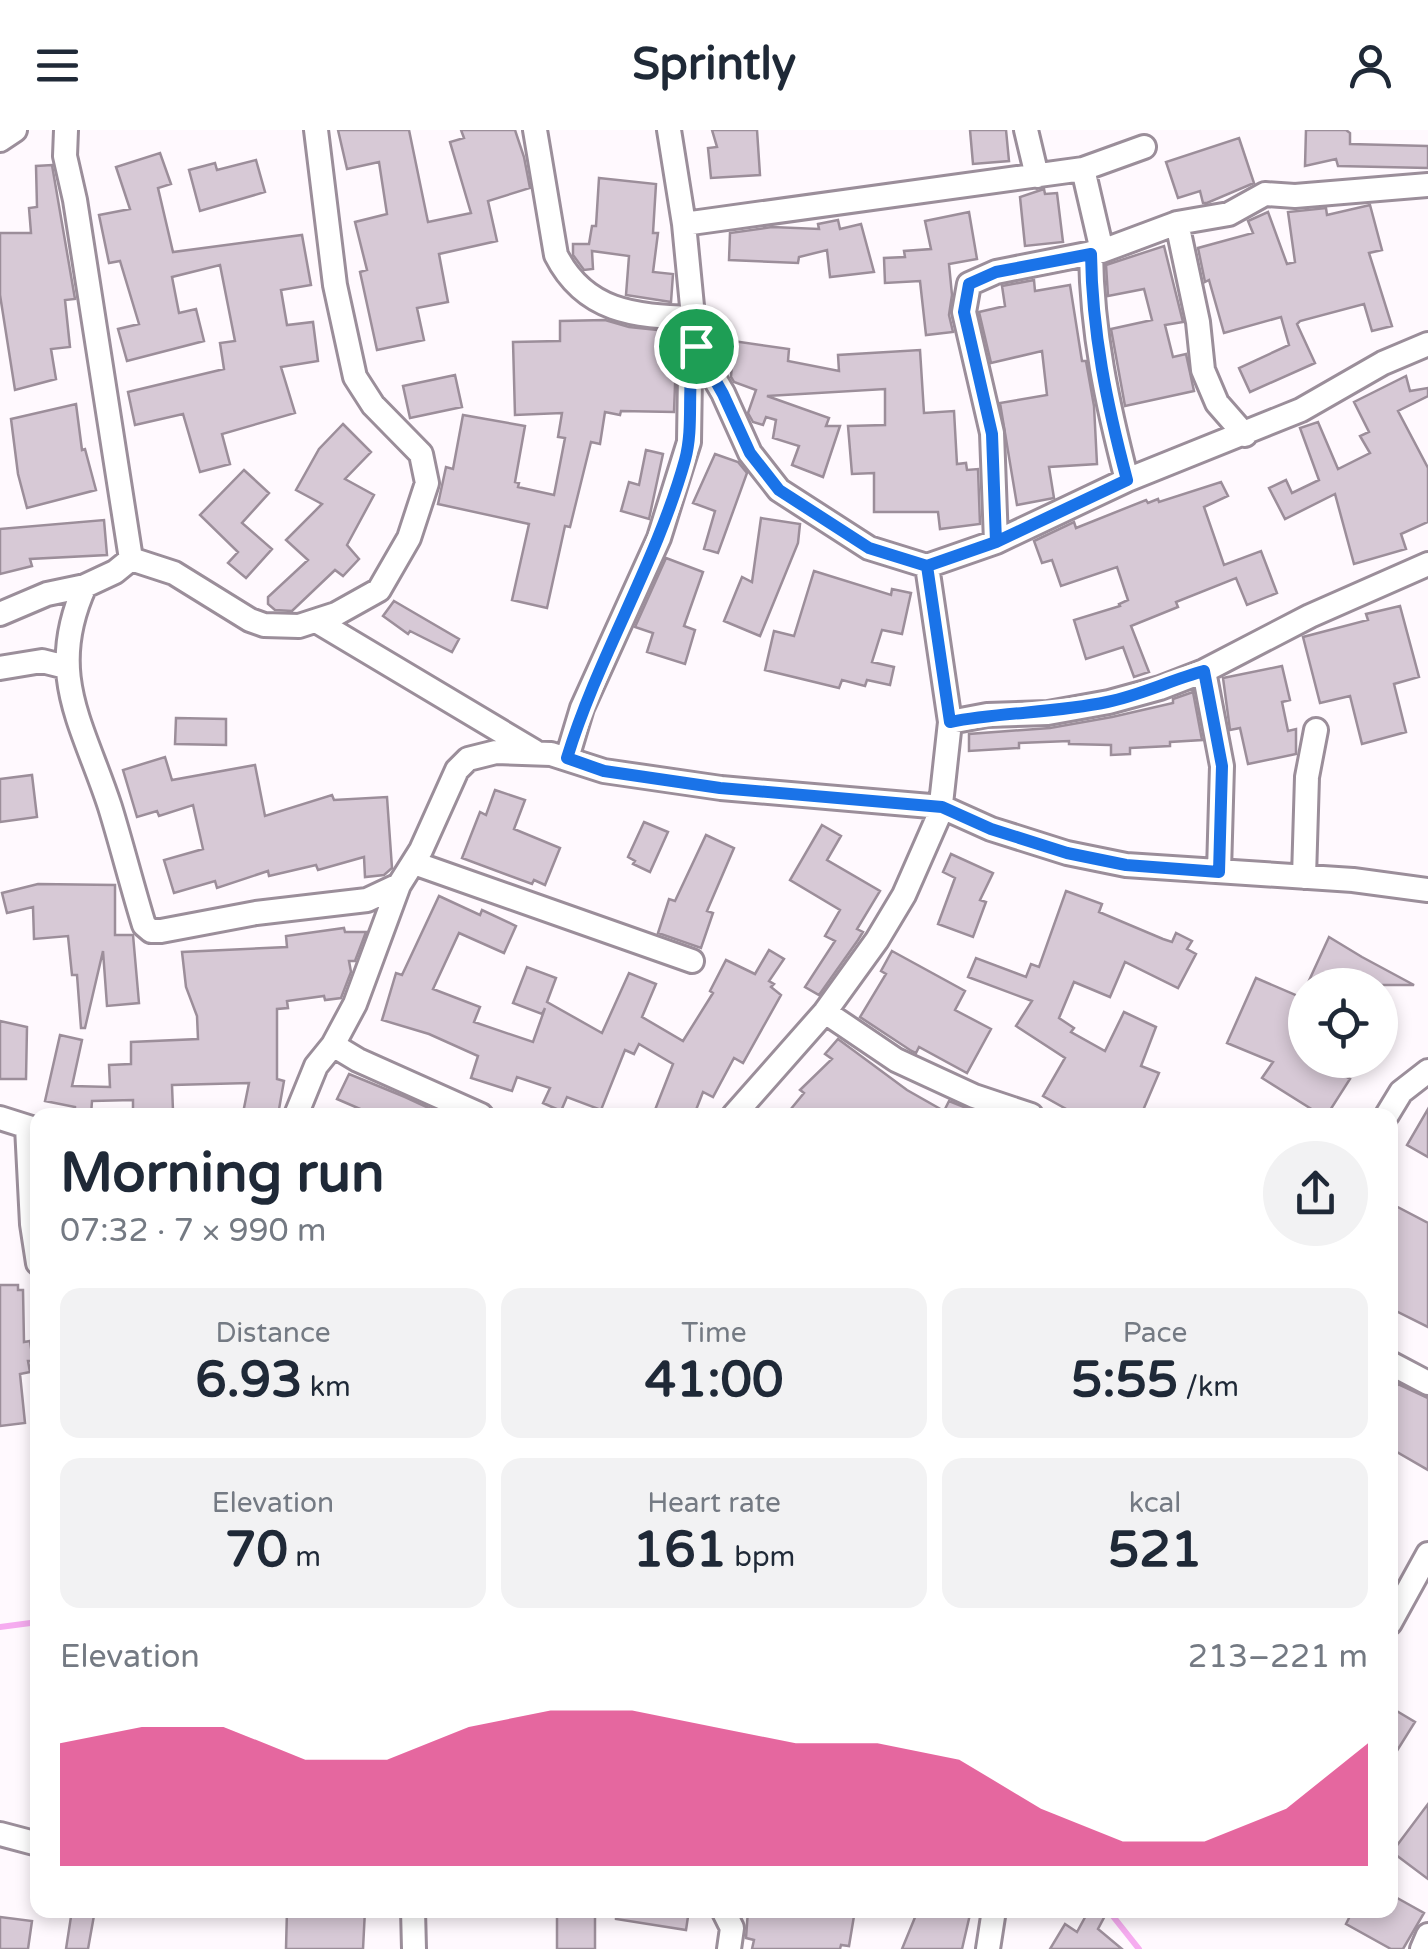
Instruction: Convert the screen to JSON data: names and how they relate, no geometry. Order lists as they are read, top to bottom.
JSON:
{
  "page": {
    "header": "Sprintly",
    "heading": ["Morning run", "07:32 · 7 × 990 m"],
    "stats": [
      ["Distance", "6.93 km"],
      ["Time", "41:00"],
      ["Pace", "5:55 /km"],
      ["Elevation", "70 m"],
      ["Heart rate", "161 bpm"],
      ["kcal", "521"]
    ],
    "chart": ["Elevation", "213–221 m"]
  }
}
